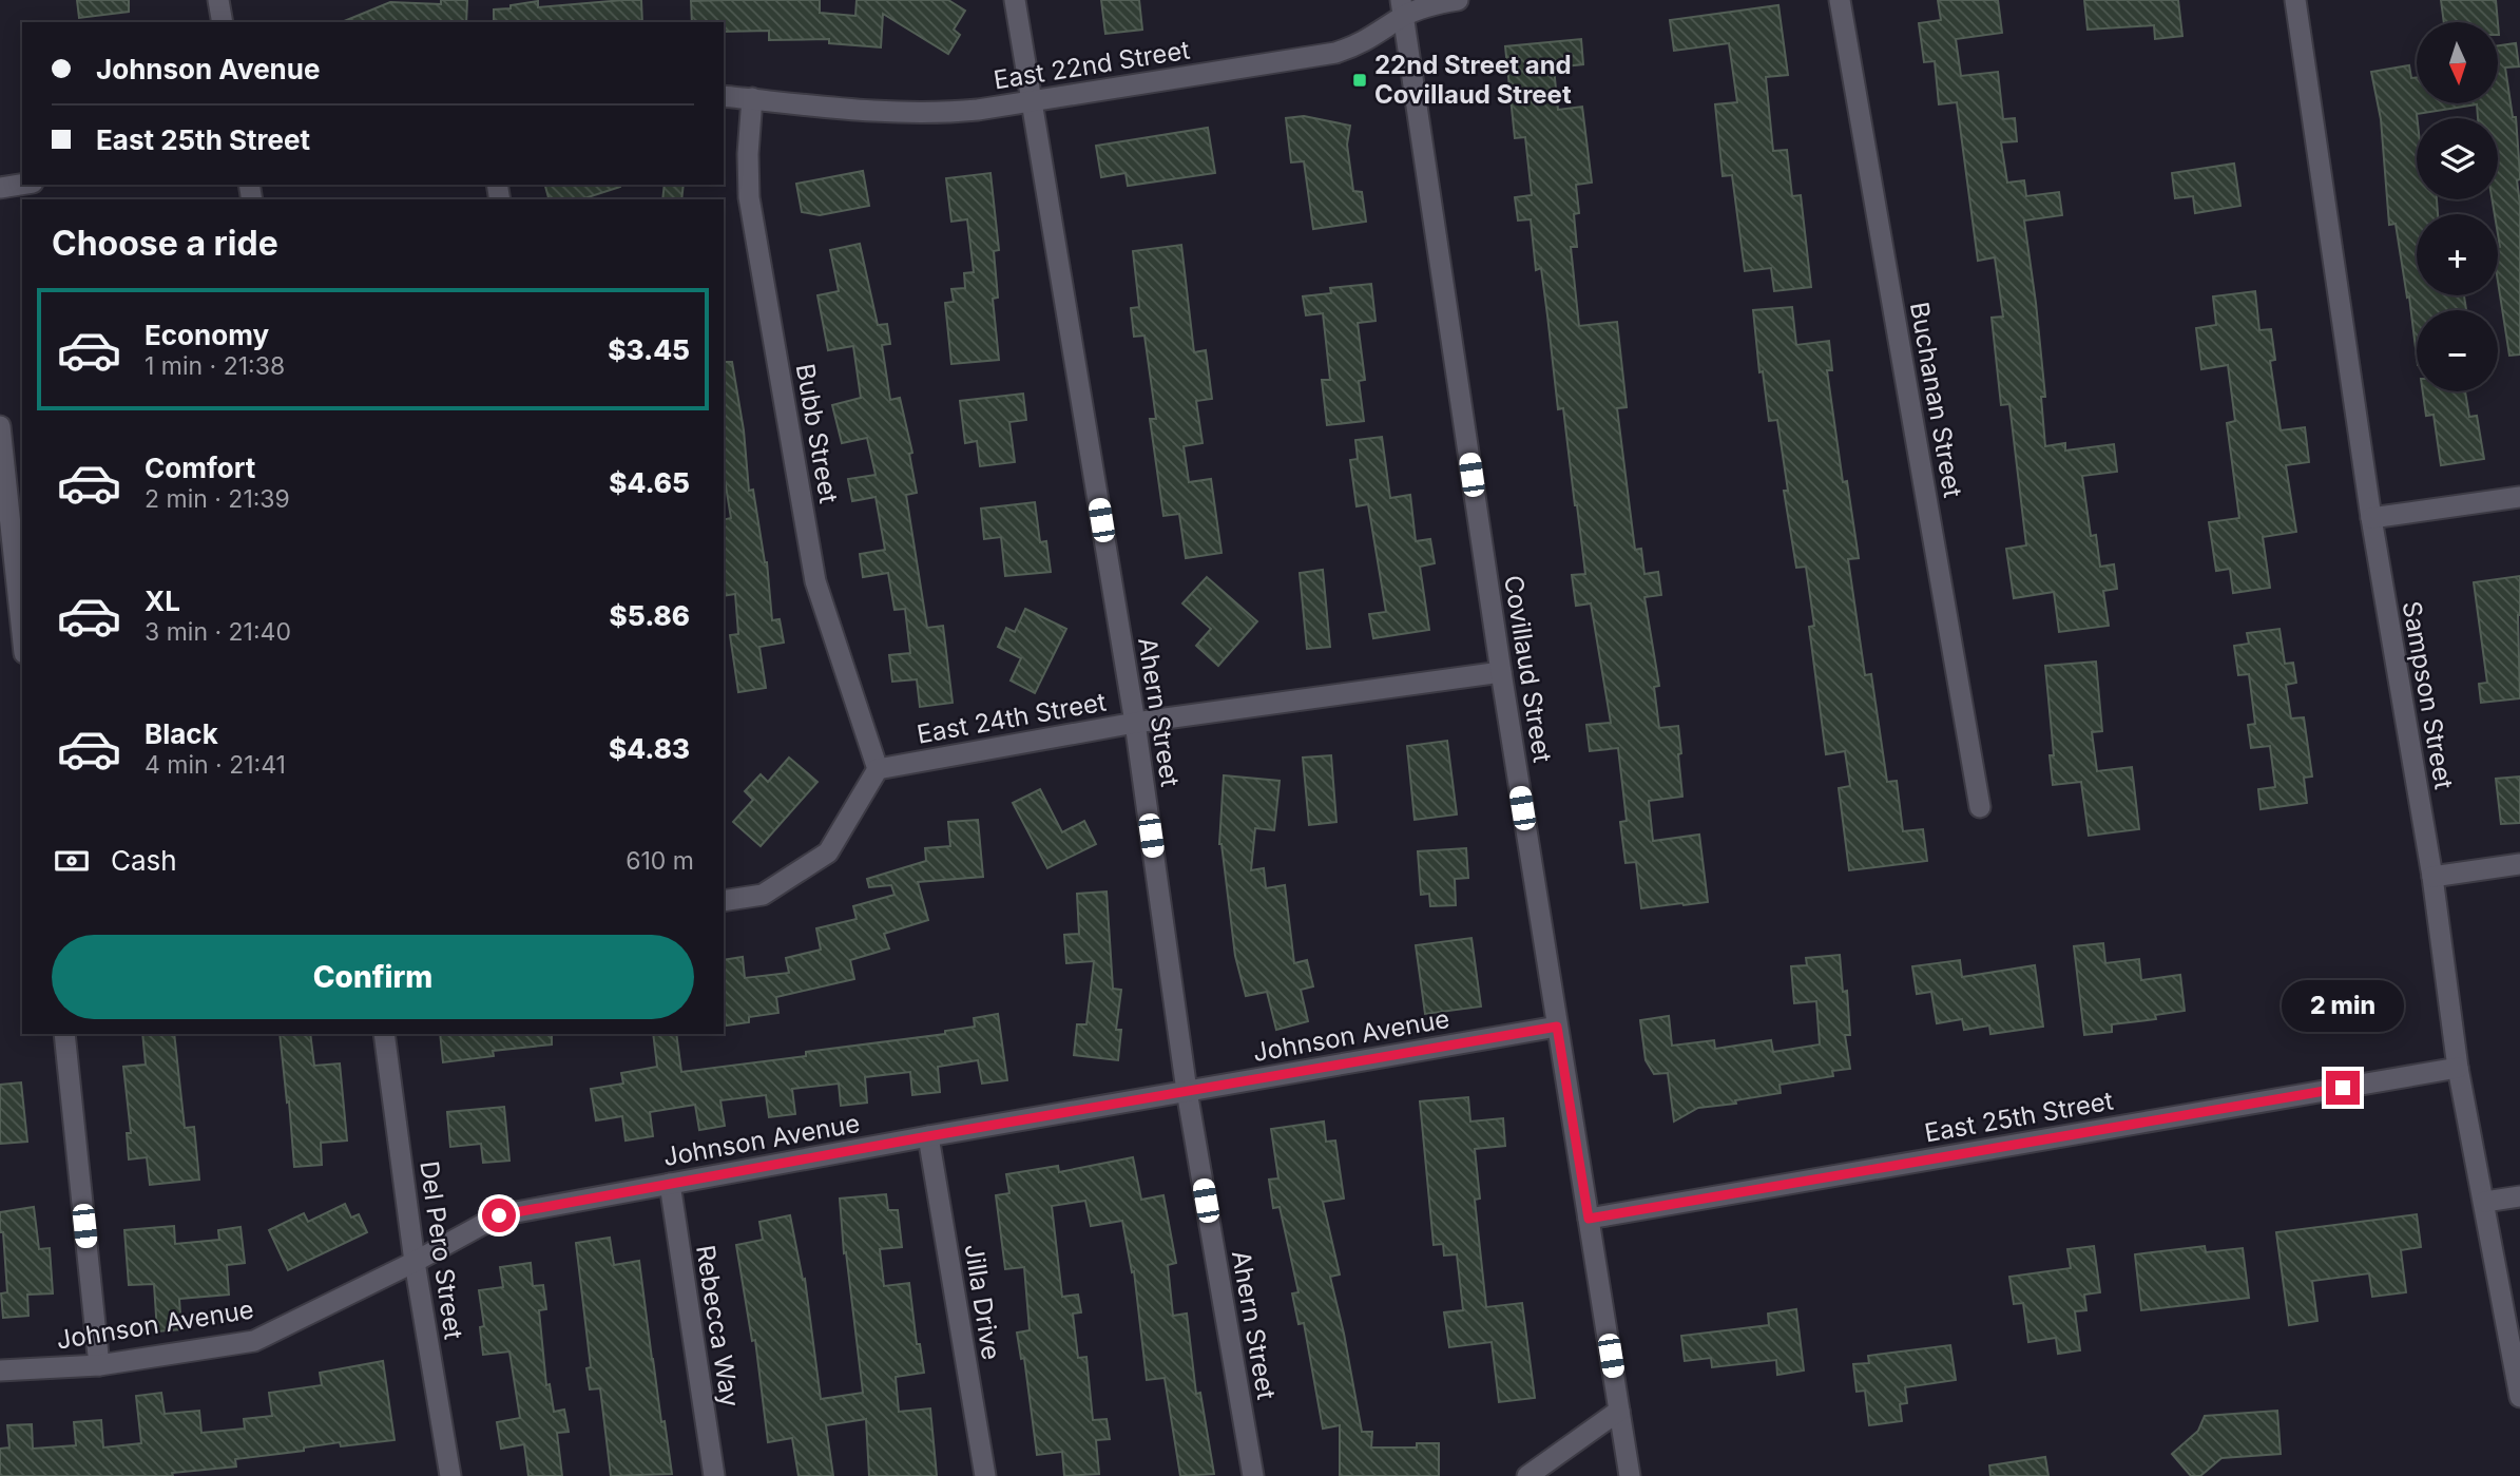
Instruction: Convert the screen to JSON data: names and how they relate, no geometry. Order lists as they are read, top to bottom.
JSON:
{
  "streets": {
    "street": [
      "East 22nd Street",
      "Buchanan Street",
      "Bubb Street",
      "Covillaud Street",
      "Sampson Street",
      "Ahern Street",
      "East 24th Street",
      "Johnson Avenue",
      "East 25th Street",
      "Del Pero Street",
      "Jilla Drive",
      "Rebecca Way"
    ]
  },
  "crossings": [
    ["East 22nd Street", "Bubb Street"],
    ["East 22nd Street", "Covillaud Street"],
    ["East 22nd Street", "Ahern Street"],
    ["Bubb Street", "East 24th Street"],
    ["Covillaud Street", "East 24th Street"],
    ["Covillaud Street", "Johnson Avenue"],
    ["Covillaud Street", "East 25th Street"],
    ["Sampson Street", "East 25th Street"],
    ["Ahern Street", "East 24th Street"],
    ["Ahern Street", "Johnson Avenue"],
    ["Johnson Avenue", "Del Pero Street"],
    ["Johnson Avenue", "Jilla Drive"],
    ["Johnson Avenue", "Rebecca Way"]
  ],
  "places": {
    "transit": ["22nd Street and Covillaud Street"]
  },
  "north": "bottom",
  "page": {
    "map_buttons": ["+", "−"],
    "banner": ["Johnson Avenue", "East 25th Street"],
    "heading": "Choose a ride",
    "list": [
      {
        "name": "Economy",
        "note": "1 min · 21:38",
        "value": "$3.45"
      },
      {
        "name": "Comfort",
        "note": "2 min · 21:39",
        "value": "$4.65"
      },
      {
        "name": "XL",
        "note": "3 min · 21:40",
        "value": "$5.86"
      },
      {
        "name": "Black",
        "note": "4 min · 21:41",
        "value": "$4.83"
      }
    ],
    "pay": ["Cash", "610 m"],
    "buttons": "Confirm",
    "bubble": "2 min"
  }
}
